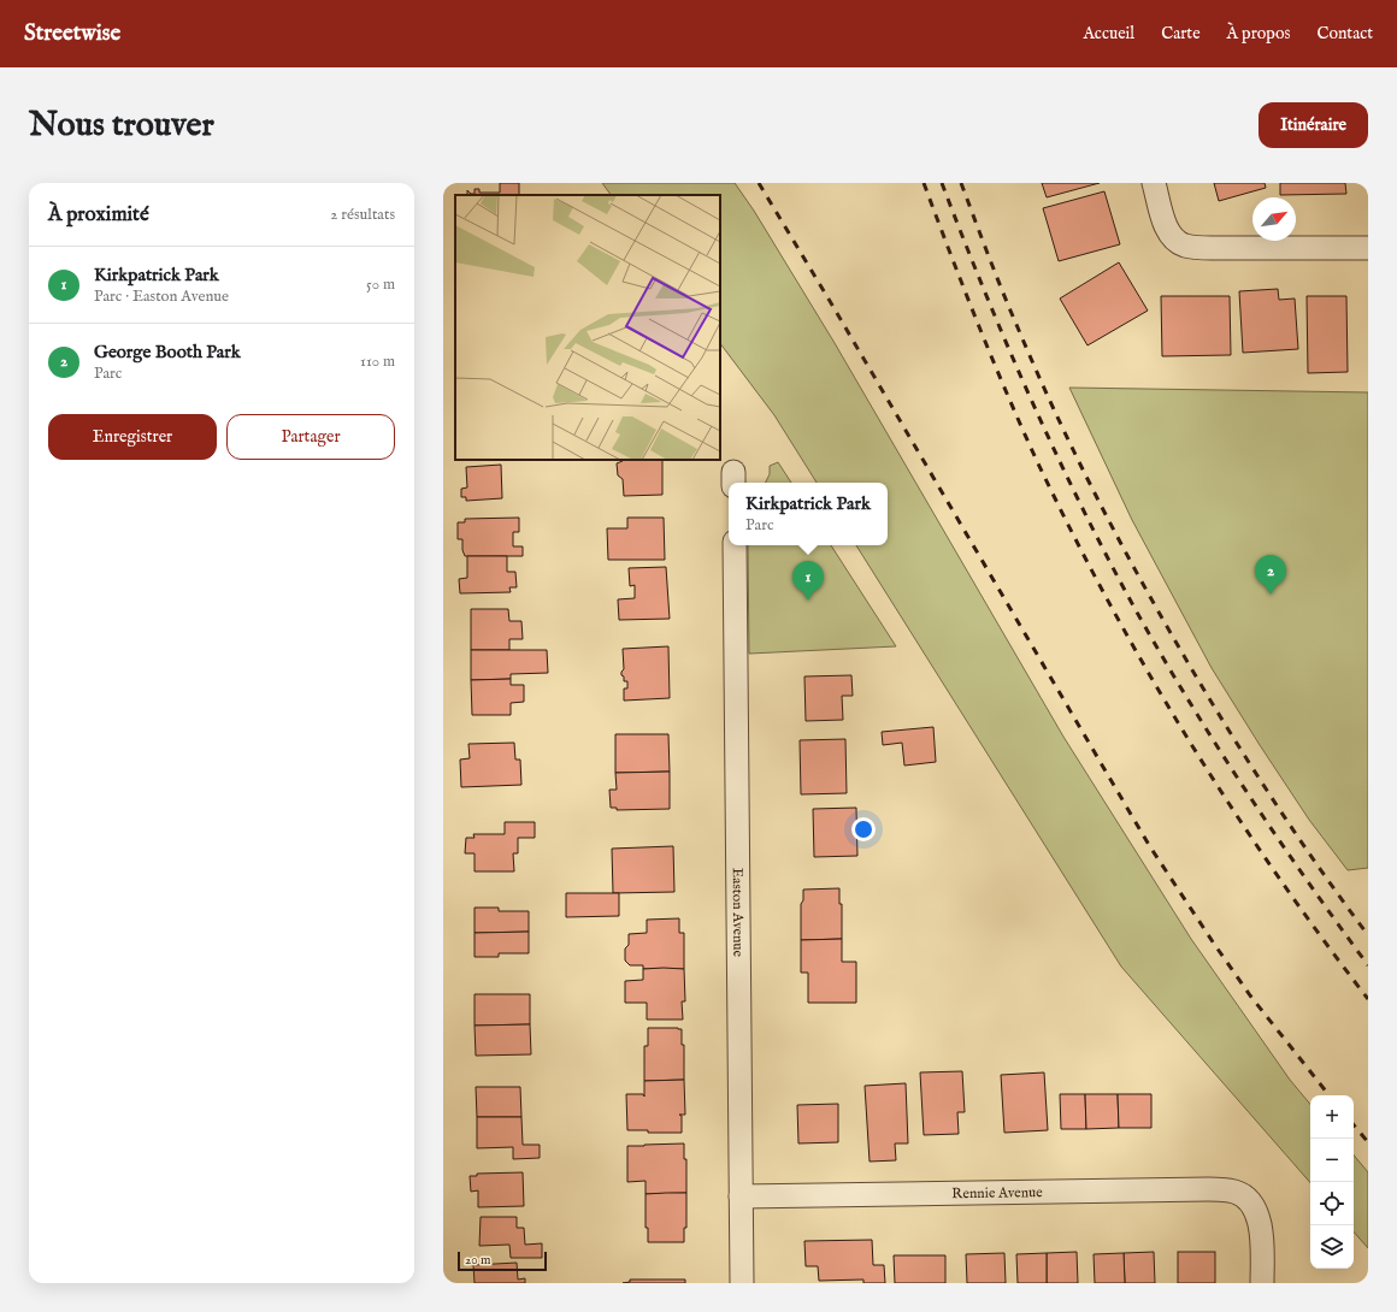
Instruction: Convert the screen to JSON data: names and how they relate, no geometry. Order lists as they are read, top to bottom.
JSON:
{
  "streets": {
    "street": ["Easton Avenue", "Rennie Avenue"]
  },
  "crossings": [
    ["Easton Avenue", "Rennie Avenue"]
  ],
  "scale_bar": "20 m",
  "north": "top right",
  "page": {
    "header": "Streetwise",
    "nav": [
      "Accueil",
      "Carte",
      "À propos",
      "Contact"
    ],
    "buttons": [
      "Itinéraire",
      ["Enregistrer", "Partager"]
    ],
    "title": "Nous trouver",
    "heading": ["À proximité", "2 résultats"],
    "list": [
      {
        "mark": "1",
        "name": "Kirkpatrick Park",
        "note": "Parc · Easton Avenue",
        "value": "50 m"
      },
      {
        "mark": "2",
        "name": "George Booth Park",
        "note": "Parc",
        "value": "110 m"
      }
    ],
    "popup": ["Kirkpatrick Park", "Parc"],
    "pins": ["2", "1"],
    "map_buttons": ["+", "−"],
    "scale": "20 m"
  }
}
